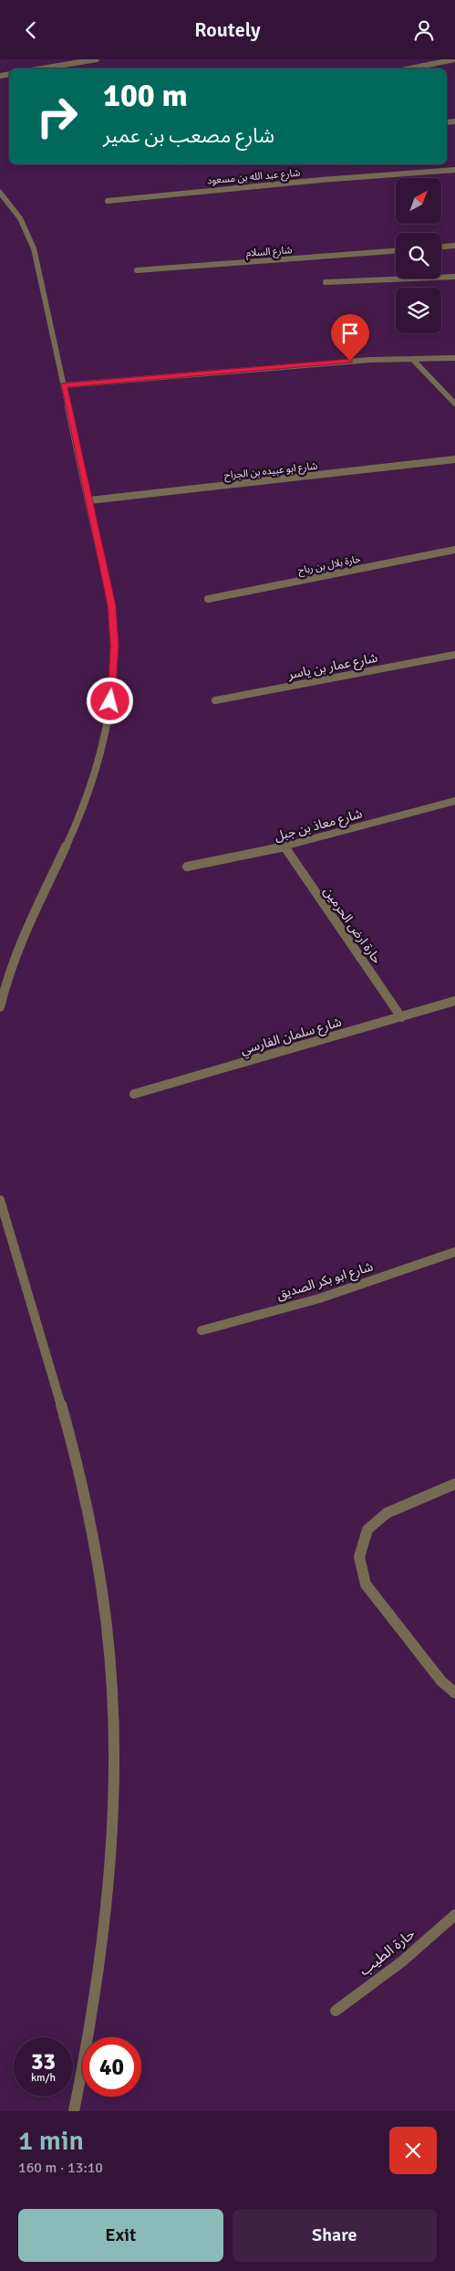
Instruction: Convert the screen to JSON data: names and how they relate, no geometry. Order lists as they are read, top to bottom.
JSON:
{
  "streets": {
    "street": [
      "شارع عبد الله بن مسعود",
      "شارع السلام",
      "شارع ابو عبيده بن الجراح",
      "حارة بلال بن رباح",
      "شارع عمار بن ياسر",
      "شارع معاذ بن جبل",
      "حارة ارض الحرمين",
      "شارع سلمان الفارسي",
      "شارع ابو بكر الصديق",
      "حارة الطيب"
    ]
  },
  "crossings": [
    ["شارع معاذ بن جبل", "حارة ارض الحرمين"],
    ["حارة ارض الحرمين", "شارع سلمان الفارسي"]
  ],
  "north": "top right",
  "page": {
    "header": "Routely",
    "turn": ["100 m", "شارع مصعب بن عمير"],
    "speed": "33 km/h",
    "limit": "40",
    "heading": ["1 min", "160 m · 13:10"],
    "buttons": ["Exit", "Share"]
  }
}
